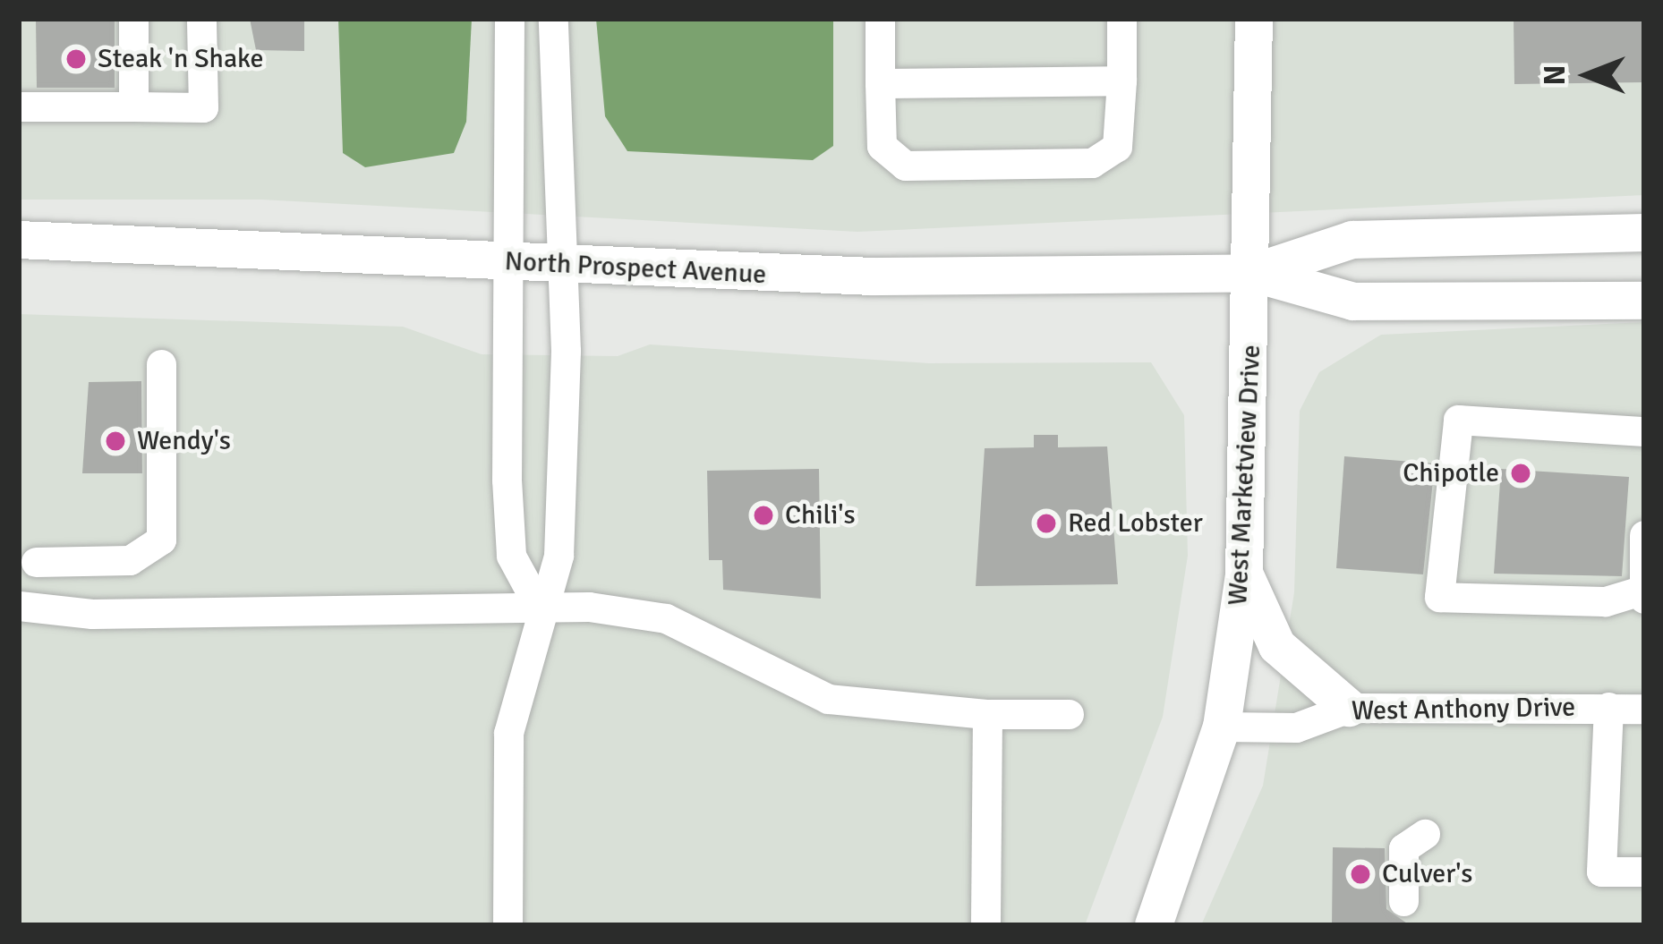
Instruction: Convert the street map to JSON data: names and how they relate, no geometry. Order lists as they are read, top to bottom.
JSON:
{
  "streets": {
    "main road": ["North Prospect Avenue", "West Marketview Drive"],
    "street": ["West Anthony Drive"]
  },
  "crossings": [
    ["North Prospect Avenue", "West Marketview Drive"],
    ["West Marketview Drive", "West Anthony Drive"]
  ],
  "places": [
    "Steak 'n Shake",
    "Wendy's",
    "Chipotle",
    "Chili's",
    "Red Lobster",
    "Culver's"
  ],
  "north": "left"
}
